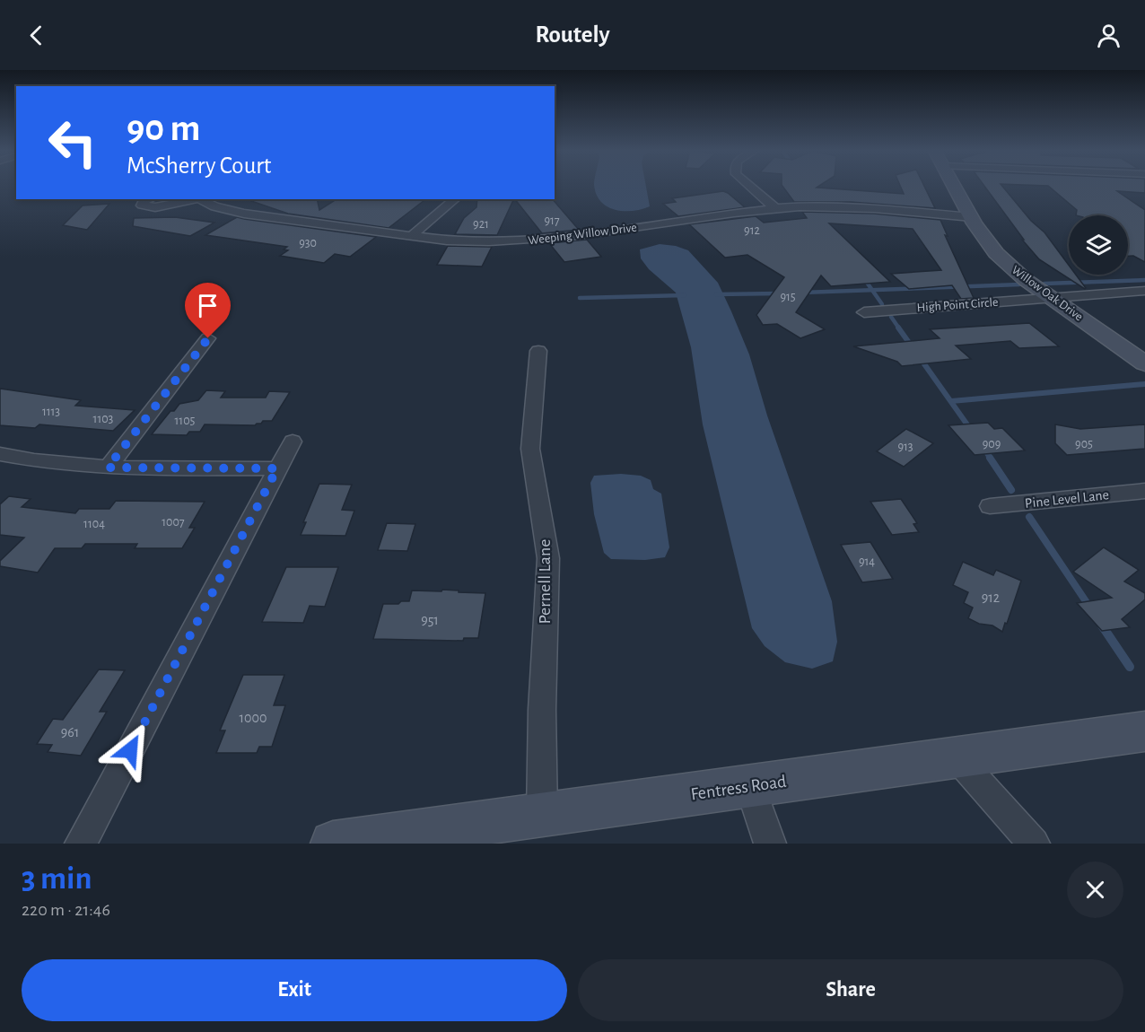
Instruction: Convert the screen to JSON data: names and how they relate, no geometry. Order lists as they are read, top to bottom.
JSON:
{
  "streets": {
    "street": [
      "Weeping Willow Drive",
      "Willow Oak Drive",
      "High Point Circle",
      "Pine Level Lane",
      "Pernell Lane",
      "Fentress Road"
    ]
  },
  "crossings": [
    ["Weeping Willow Drive", "Willow Oak Drive"],
    ["Willow Oak Drive", "High Point Circle"],
    ["Pernell Lane", "Fentress Road"]
  ],
  "house_numbers": [
    "917",
    "921",
    "912",
    "930",
    "915",
    "1113",
    "1103",
    "1105",
    "909",
    "905",
    "913",
    "1007",
    "1104",
    "914",
    "912",
    "951",
    "1000",
    "961"
  ],
  "page": {
    "header": "Routely",
    "turn": ["90 m", "McSherry Court"],
    "heading": ["3 min", "220 m · 21:46"],
    "buttons": ["Exit", "Share"]
  }
}
